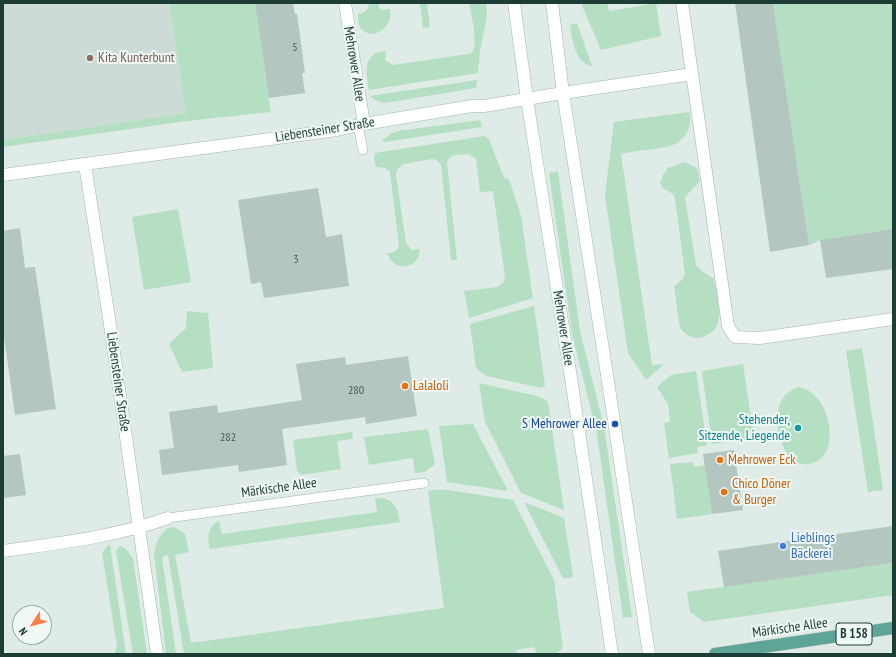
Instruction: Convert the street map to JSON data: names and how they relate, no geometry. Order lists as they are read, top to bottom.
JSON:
{
  "streets": {
    "main road": ["Märkische Allee", "B 158"],
    "street": ["Mehrower Allee", "Liebensteiner Straße"]
  },
  "crossings": [
    ["Mehrower Allee", "Liebensteiner Straße"],
    ["Liebensteiner Straße", "Märkische Allee"]
  ],
  "places": [
    "Kita Kunterbunt",
    "Lalaloli",
    "S Mehrower Allee",
    "Stehender, Sitzende, Liegende",
    "Mehrower Eck",
    "Chico Döner & Burger",
    "Lieblings Bäckerei"
  ],
  "house_numbers": [
    "5",
    "3",
    "280",
    "282"
  ],
  "north": "bottom left"
}
